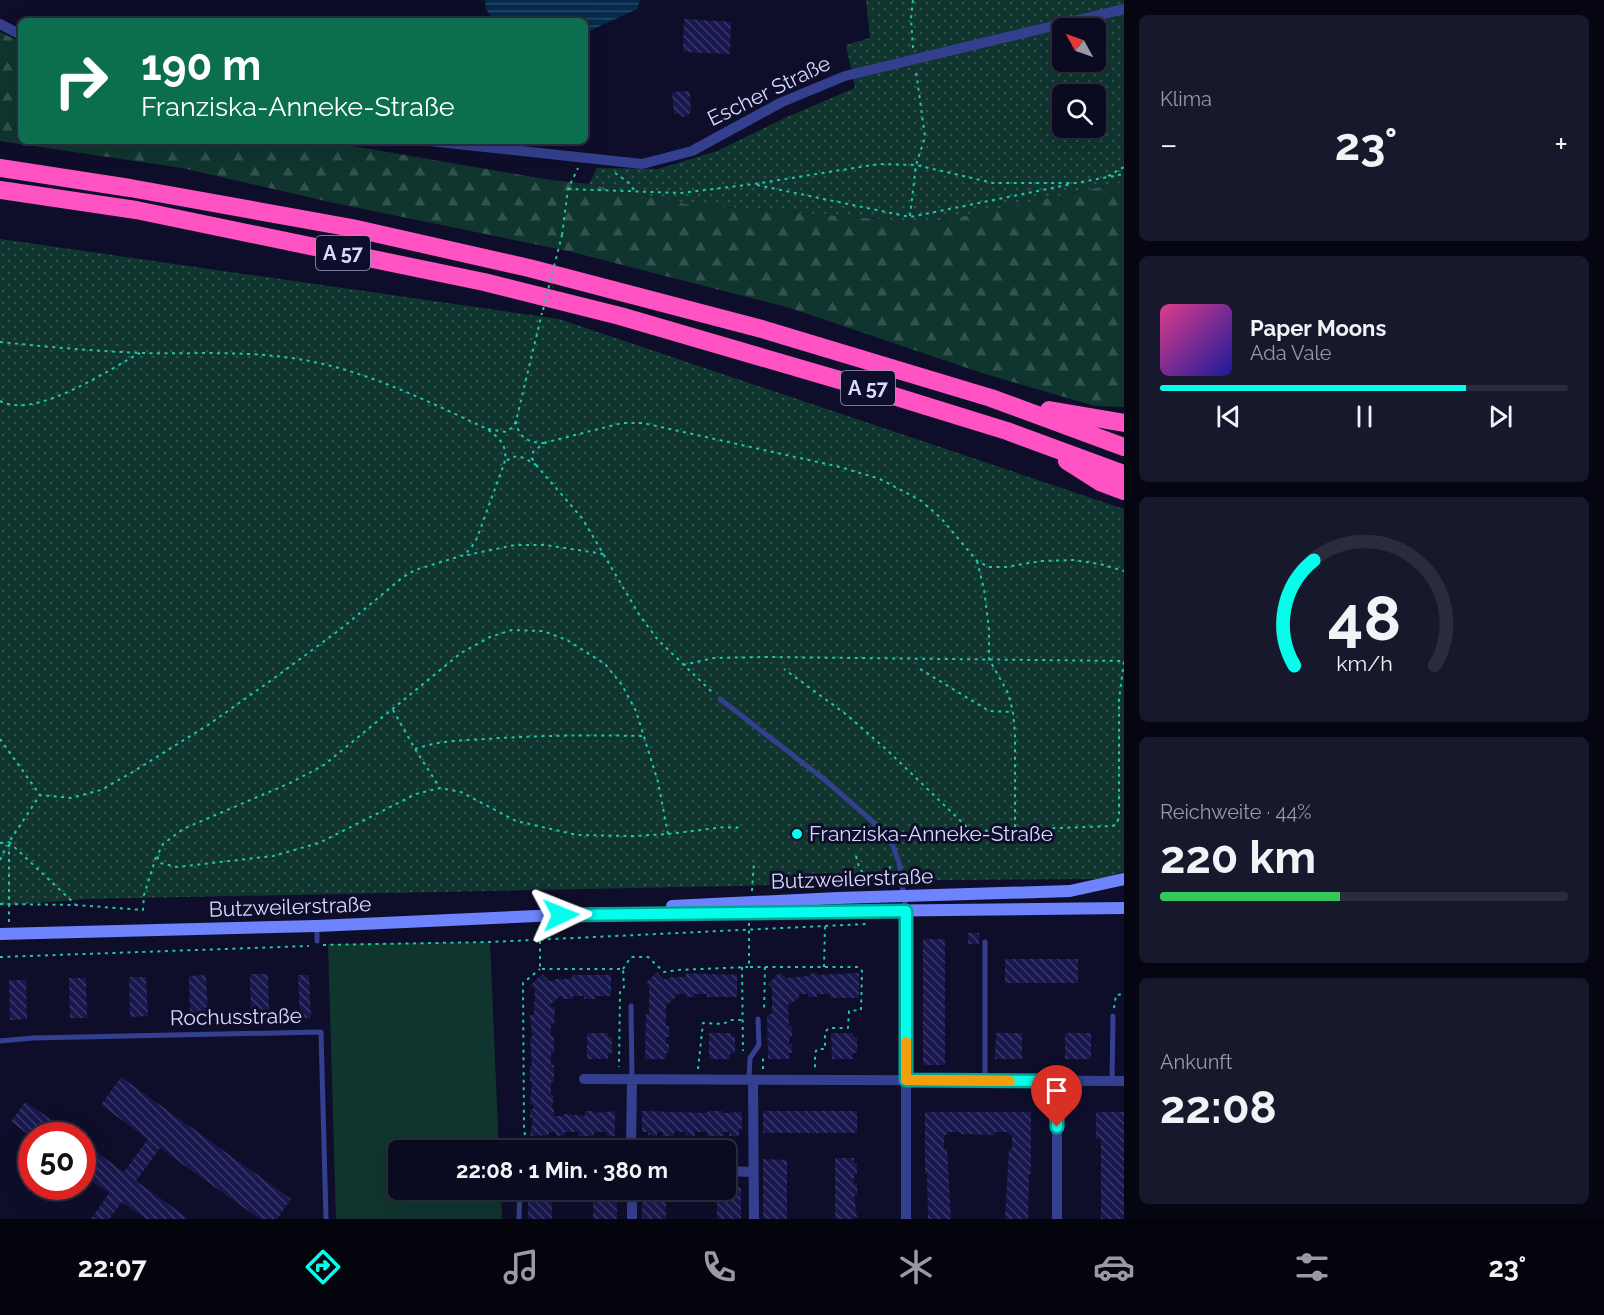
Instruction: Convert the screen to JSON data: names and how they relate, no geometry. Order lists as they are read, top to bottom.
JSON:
{
  "streets": {
    "highway": ["A 57"],
    "main road": ["Butzweilerstraße"],
    "street": ["Escher Straße"],
    "lane": ["Rochusstraße"]
  },
  "places": ["Franziska-Anneke-Straße"],
  "north": "top left",
  "page": {
    "tile": [
      "Klima",
      ["Reichweite · 44%", "220 km"],
      ["Ankunft", "22:08"]
    ],
    "turn": ["190 m", "Franziska-Anneke-Straße"],
    "heat": ["−", "23°", "+"],
    "song": ["Paper Moons", "Ada Vale"],
    "limit": "50",
    "trip": "22:08 · 1 Min. · 380 m",
    "tabs": ["22:07", "23°"],
    "gauge": ["48", "km/h"]
  }
}
